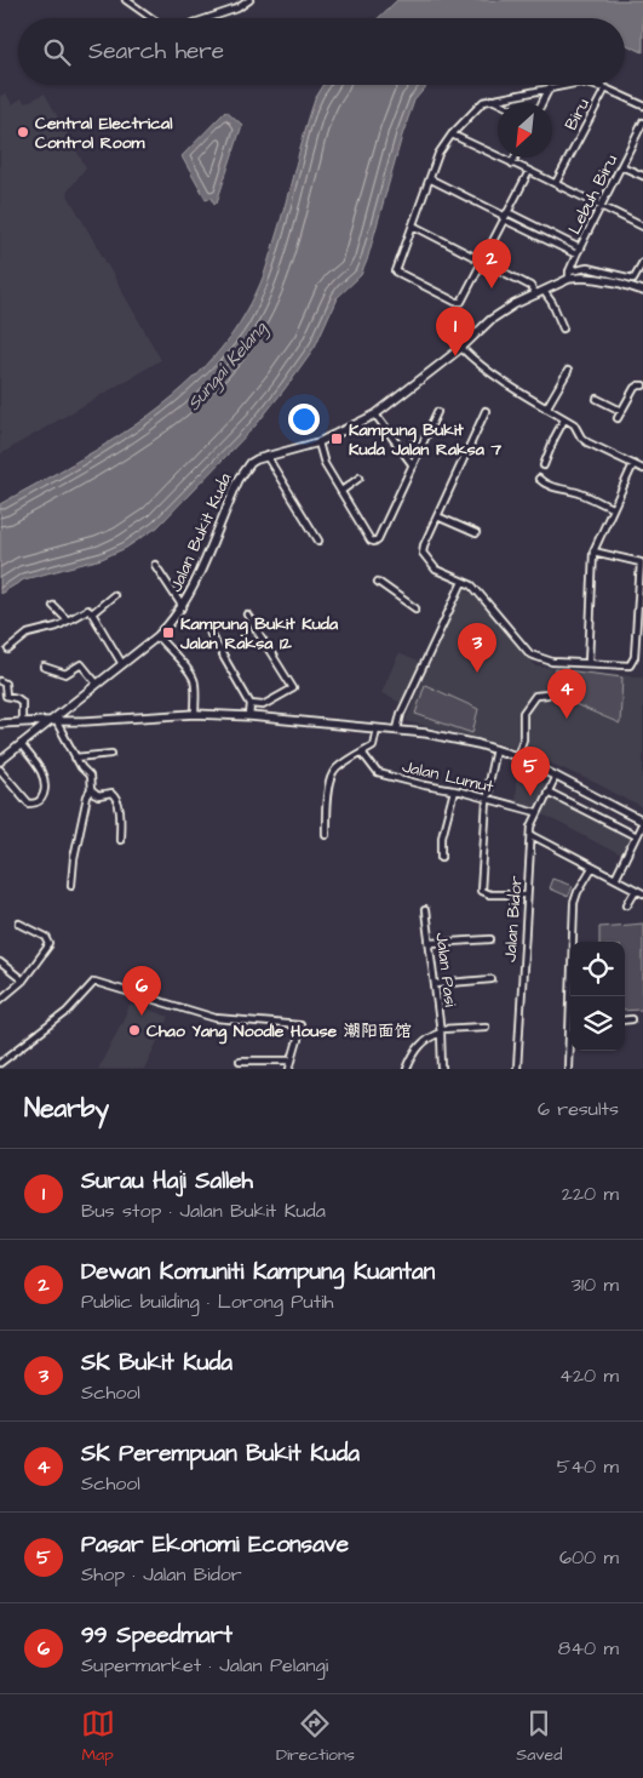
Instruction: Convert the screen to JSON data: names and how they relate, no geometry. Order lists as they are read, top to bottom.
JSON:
{
  "streets": {
    "street": [
      "Biru",
      "Lebuh Biru",
      "Jalan Bukit Kuda",
      "Jalan Lumut",
      "Jalan Bidor",
      "Jalan Pasi"
    ]
  },
  "crossings": [
    ["Lebuh Biru", "Jalan Bukit Kuda"],
    ["Jalan Lumut", "Jalan Bidor"]
  ],
  "water": ["Sungai Kelang"],
  "places": {
    "other": ["Central Electrical Control Room", "Chao Yang Noodle House 潮阳面馆"],
    "transit": ["Kampung Bukit Kuda Jalan Raksa 7", "Kampung Bukit Kuda Jalan Raksa 12"]
  },
  "north": "bottom left",
  "page": {
    "search": "Search here",
    "pins": [
      "2",
      "1",
      "3",
      "4",
      "5",
      "6"
    ],
    "heading": ["Nearby", "6 results"],
    "list": [
      {
        "mark": "1",
        "name": "Surau Haji Salleh",
        "note": "Bus stop · Jalan Bukit Kuda",
        "value": "220 m"
      },
      {
        "mark": "2",
        "name": "Dewan Komuniti Kampung Kuantan",
        "note": "Public building · Lorong Putih",
        "value": "310 m"
      },
      {
        "mark": "3",
        "name": "SK Bukit Kuda",
        "note": "School",
        "value": "420 m"
      },
      {
        "mark": "4",
        "name": "SK Perempuan Bukit Kuda",
        "note": "School",
        "value": "540 m"
      },
      {
        "mark": "5",
        "name": "Pasar Ekonomi Econsave",
        "note": "Shop · Jalan Bidor",
        "value": "600 m"
      },
      {
        "mark": "6",
        "name": "99 Speedmart",
        "note": "Supermarket · Jalan Pelangi",
        "value": "840 m"
      }
    ],
    "nav": ["Map", "Directions", "Saved"]
  }
}
